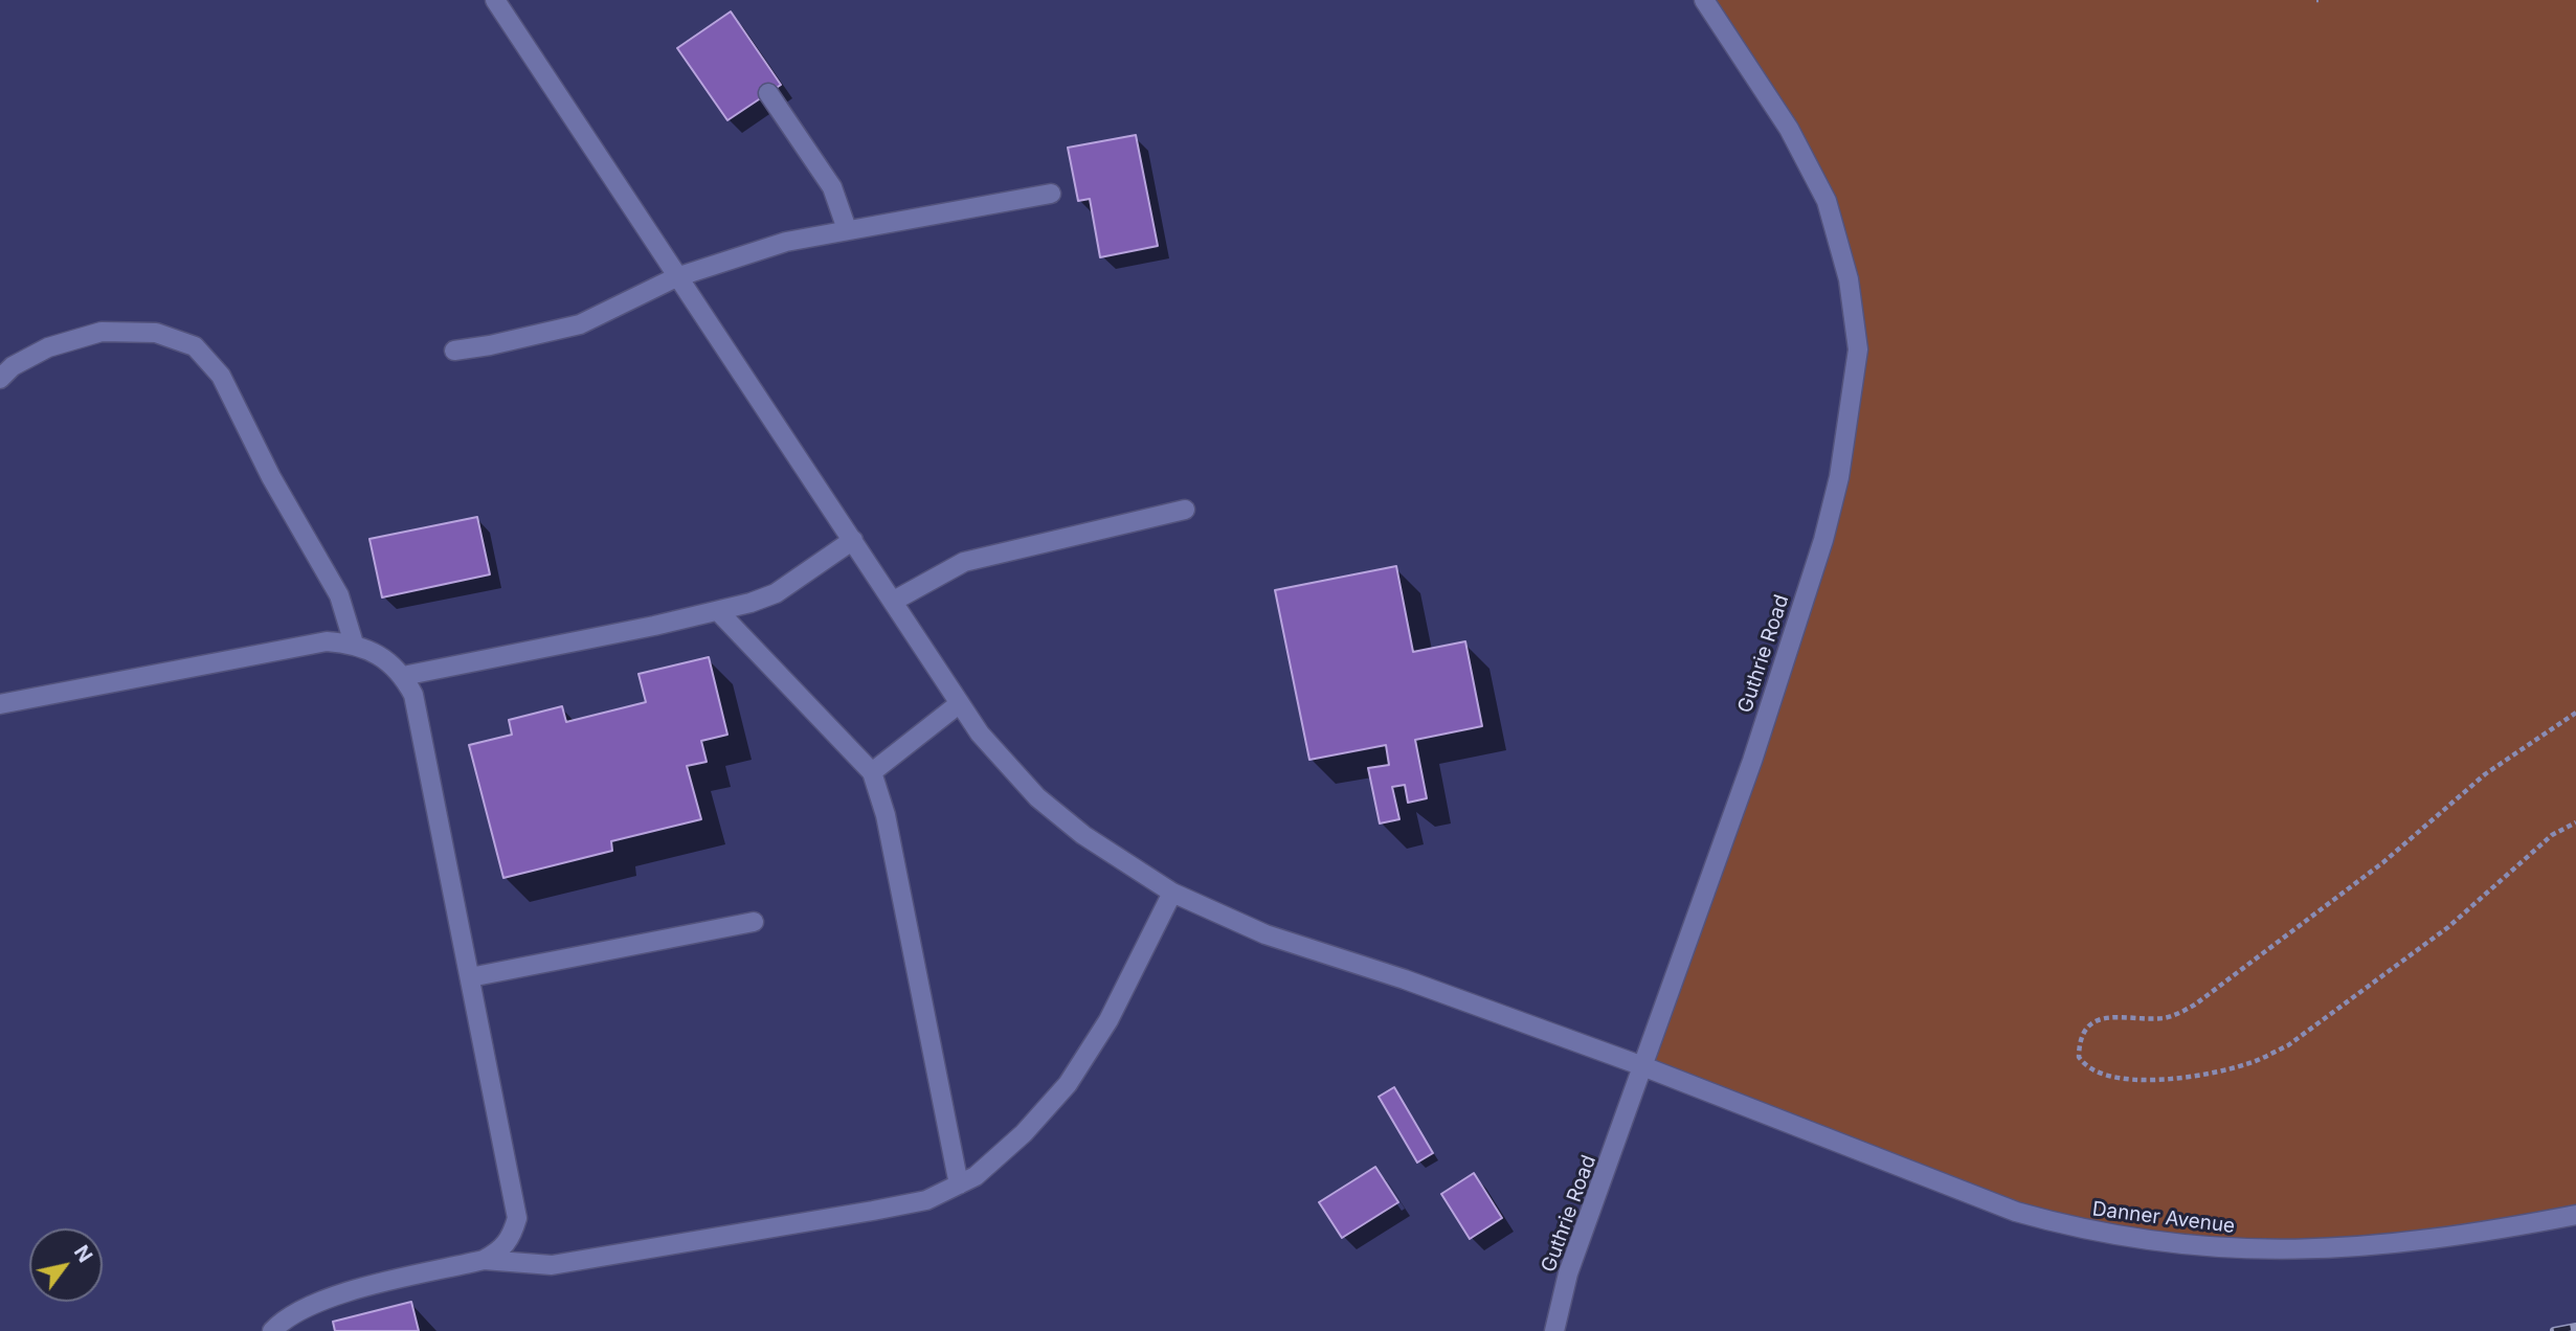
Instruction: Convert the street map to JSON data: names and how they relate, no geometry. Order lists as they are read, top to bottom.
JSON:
{
  "streets": {
    "street": ["Guthrie Road", "Danner Avenue"]
  },
  "crossings": [
    ["Guthrie Road", "Danner Avenue"]
  ],
  "north": "top right"
}
